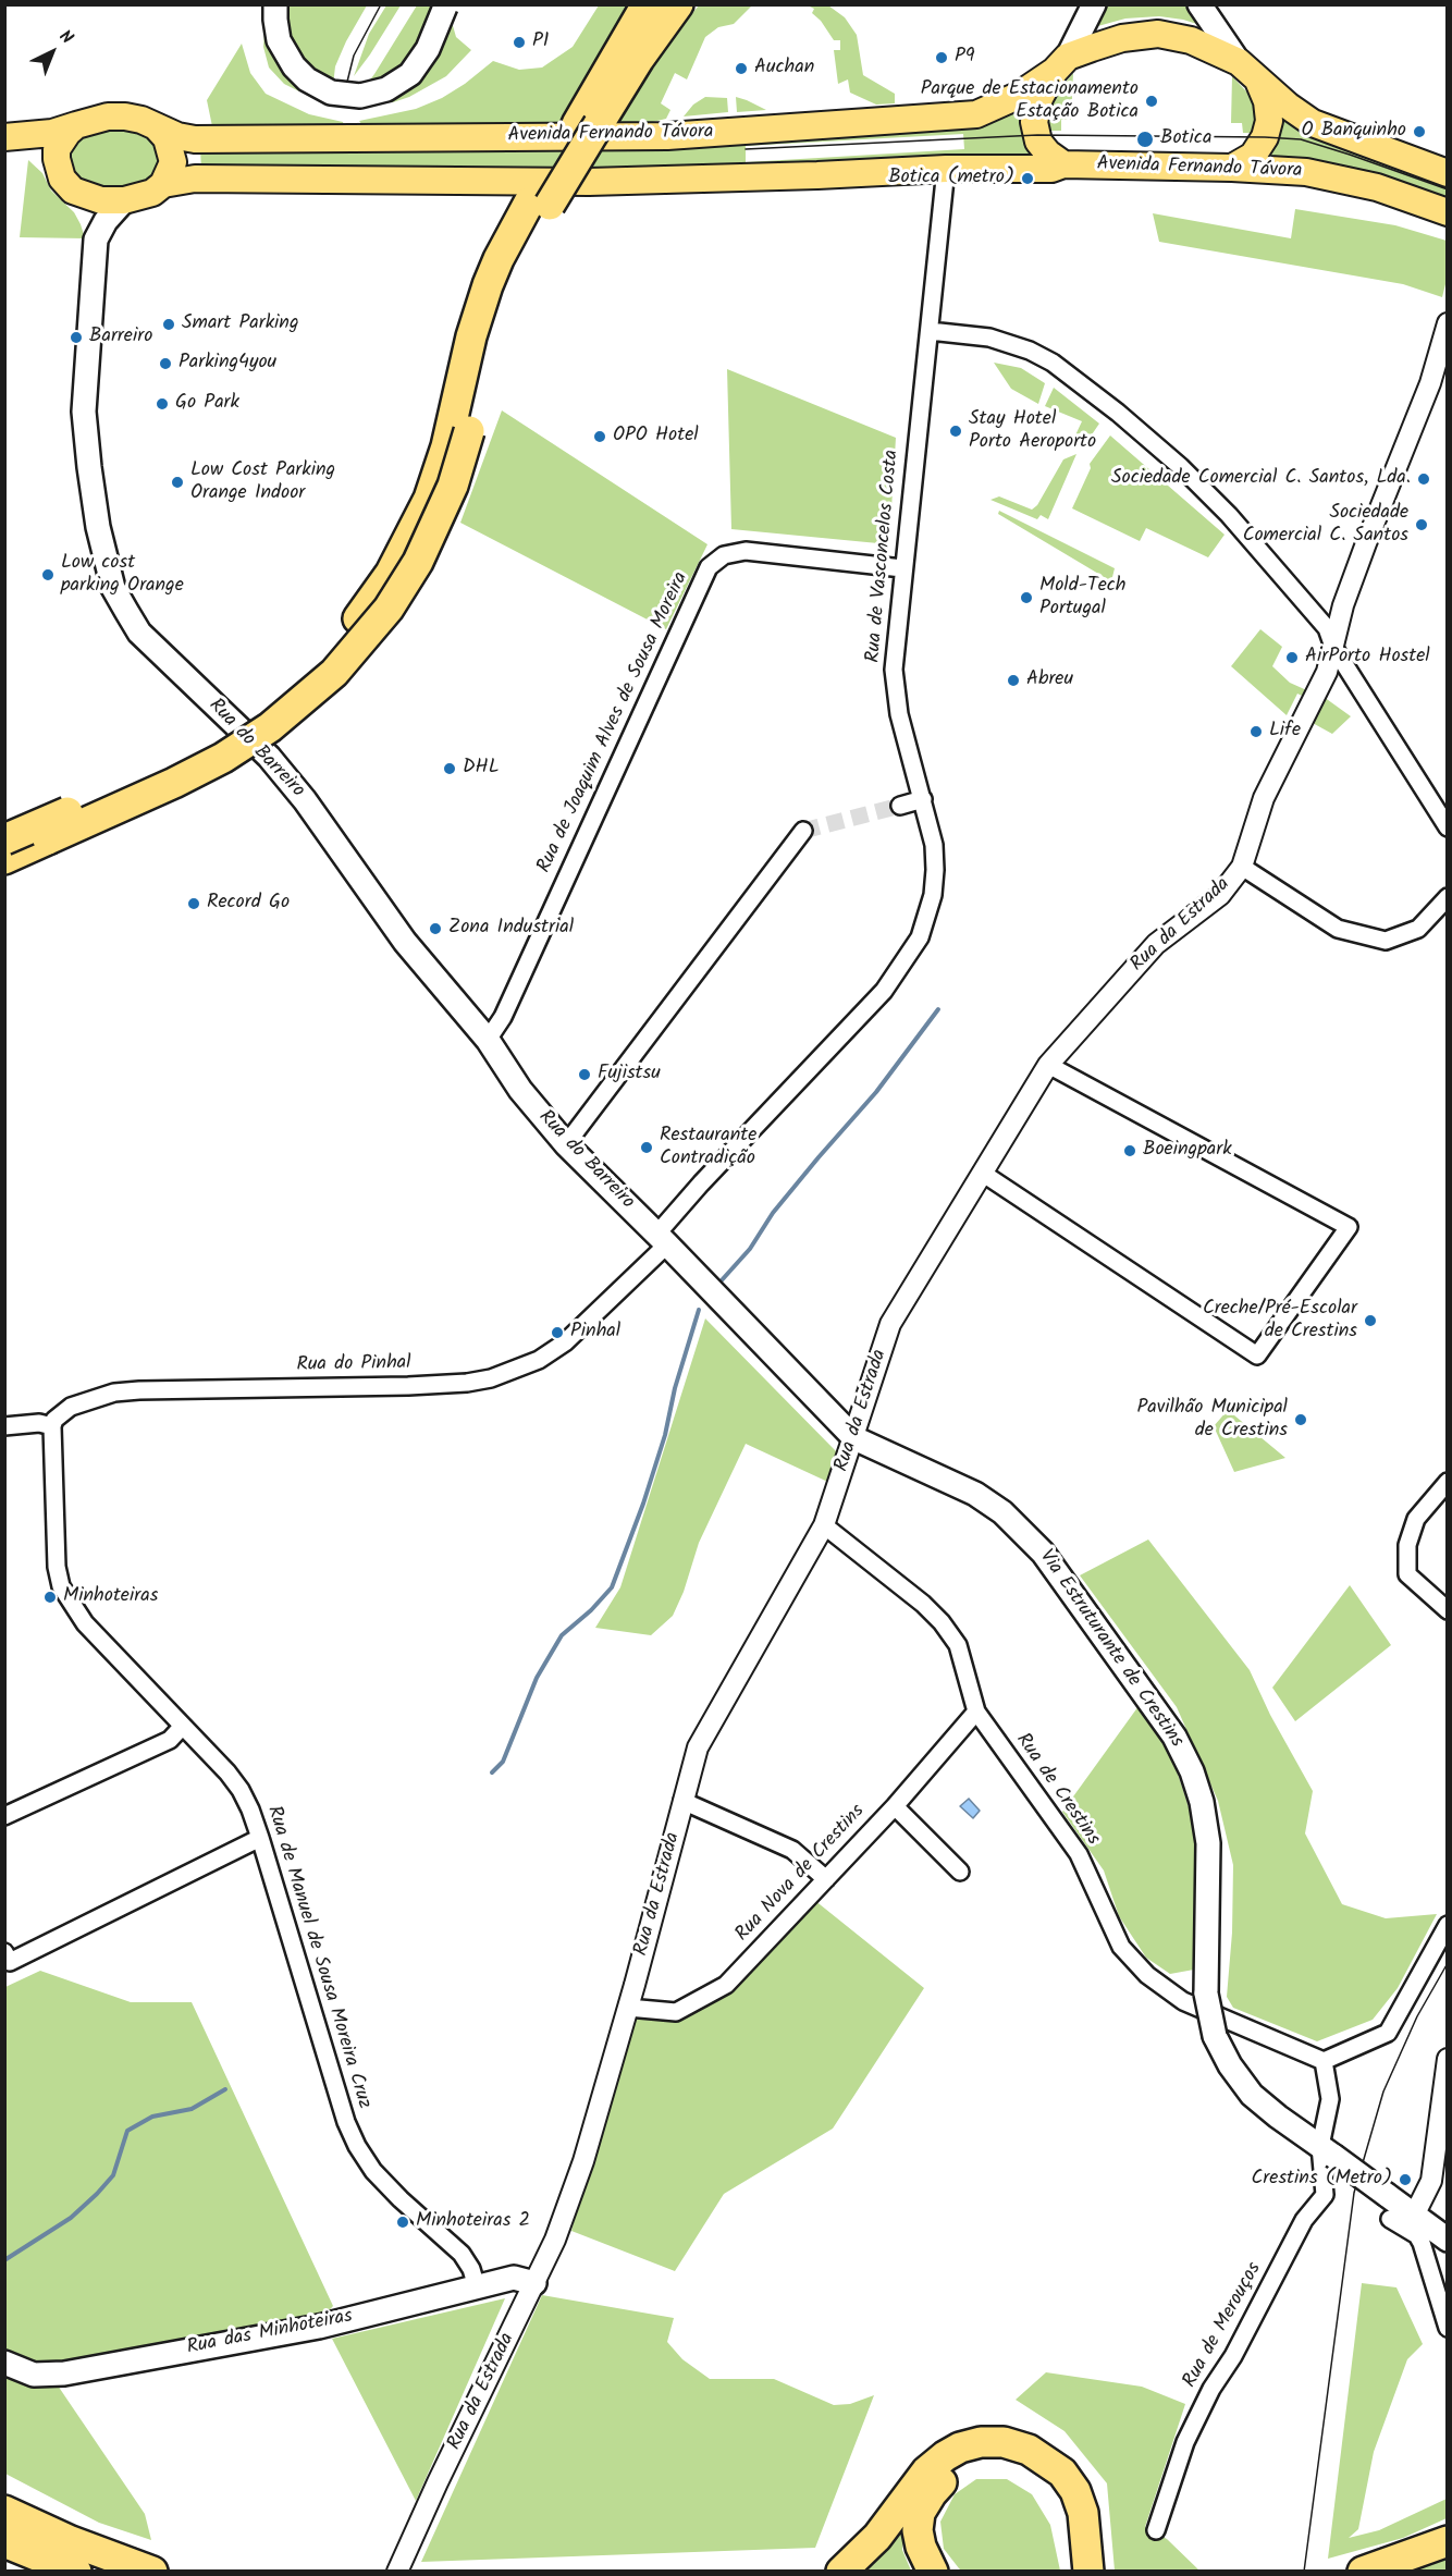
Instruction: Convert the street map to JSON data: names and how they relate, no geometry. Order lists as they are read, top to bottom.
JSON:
{
  "streets": {
    "main road": [
      "Avenida Fernando Távora",
      "Rua do Barreiro",
      "Via Estruturante de Crestins",
      "Rua das Minhoteiras"
    ],
    "street": [
      "Rua de Vasconcelos Costa",
      "Rua de Joaquim Alves de Sousa Moreira",
      "Rua da Estrada",
      "Rua do Pinhal",
      "Rua de Crestins",
      "Rua Nova de Crestins",
      "Rua de Manuel de Sousa Moreira Cruz",
      "Rua de Merouços"
    ]
  },
  "crossings": [
    ["Avenida Fernando Távora", "Rua de Vasconcelos Costa"],
    ["Avenida Fernando Távora", "Rua do Barreiro"],
    ["Rua de Vasconcelos Costa", "Rua de Joaquim Alves de Sousa Moreira"],
    ["Rua de Vasconcelos Costa", "Rua do Barreiro"],
    ["Rua de Vasconcelos Costa", "Rua do Pinhal"],
    ["Rua de Vasconcelos Costa", "Via Estruturante de Crestins"],
    ["Rua de Joaquim Alves de Sousa Moreira", "Rua do Barreiro"],
    ["Rua do Barreiro", "Rua do Pinhal"],
    ["Rua do Barreiro", "Via Estruturante de Crestins"],
    ["Rua da Estrada", "Via Estruturante de Crestins"],
    ["Rua da Estrada", "Rua de Crestins"],
    ["Rua da Estrada", "Rua Nova de Crestins"],
    ["Rua da Estrada", "Rua das Minhoteiras"],
    ["Rua do Pinhal", "Via Estruturante de Crestins"],
    ["Rua do Pinhal", "Rua de Manuel de Sousa Moreira Cruz"],
    ["Via Estruturante de Crestins", "Rua de Merouços"],
    ["Rua de Crestins", "Rua Nova de Crestins"],
    ["Rua de Crestins", "Rua de Merouços"],
    ["Rua de Manuel de Sousa Moreira Cruz", "Rua das Minhoteiras"]
  ],
  "places": [
    "P1",
    "P9",
    "Auchan",
    "Parque de Estacionamento Estação Botica",
    "O Banquinho",
    "Botica",
    "Botica (metro)",
    "Smart Parking",
    "Barreiro",
    "Parking4you",
    "Go Park",
    "Stay Hotel Porto Aeroporto",
    "OPO Hotel",
    "Sociedade Comercial C. Santos, Lda.",
    "Low Cost Parking Orange Indoor",
    "Sociedade Comercial C. Santos",
    "Low cost parking Orange",
    "Mold-Tech Portugal",
    "AirPorto Hostel",
    "Abreu",
    "Life",
    "DHL",
    "Record Go",
    "Zona Industrial",
    "Fujistsu",
    "Restaurante Contradição",
    "Boeingpark",
    "Creche/Pré-Escolar de Crestins",
    "Pinhal",
    "Pavilhão Municipal de Crestins",
    "Minhoteiras",
    "Crestins (Metro)",
    "Minhoteiras 2"
  ],
  "north": "top right"
}
